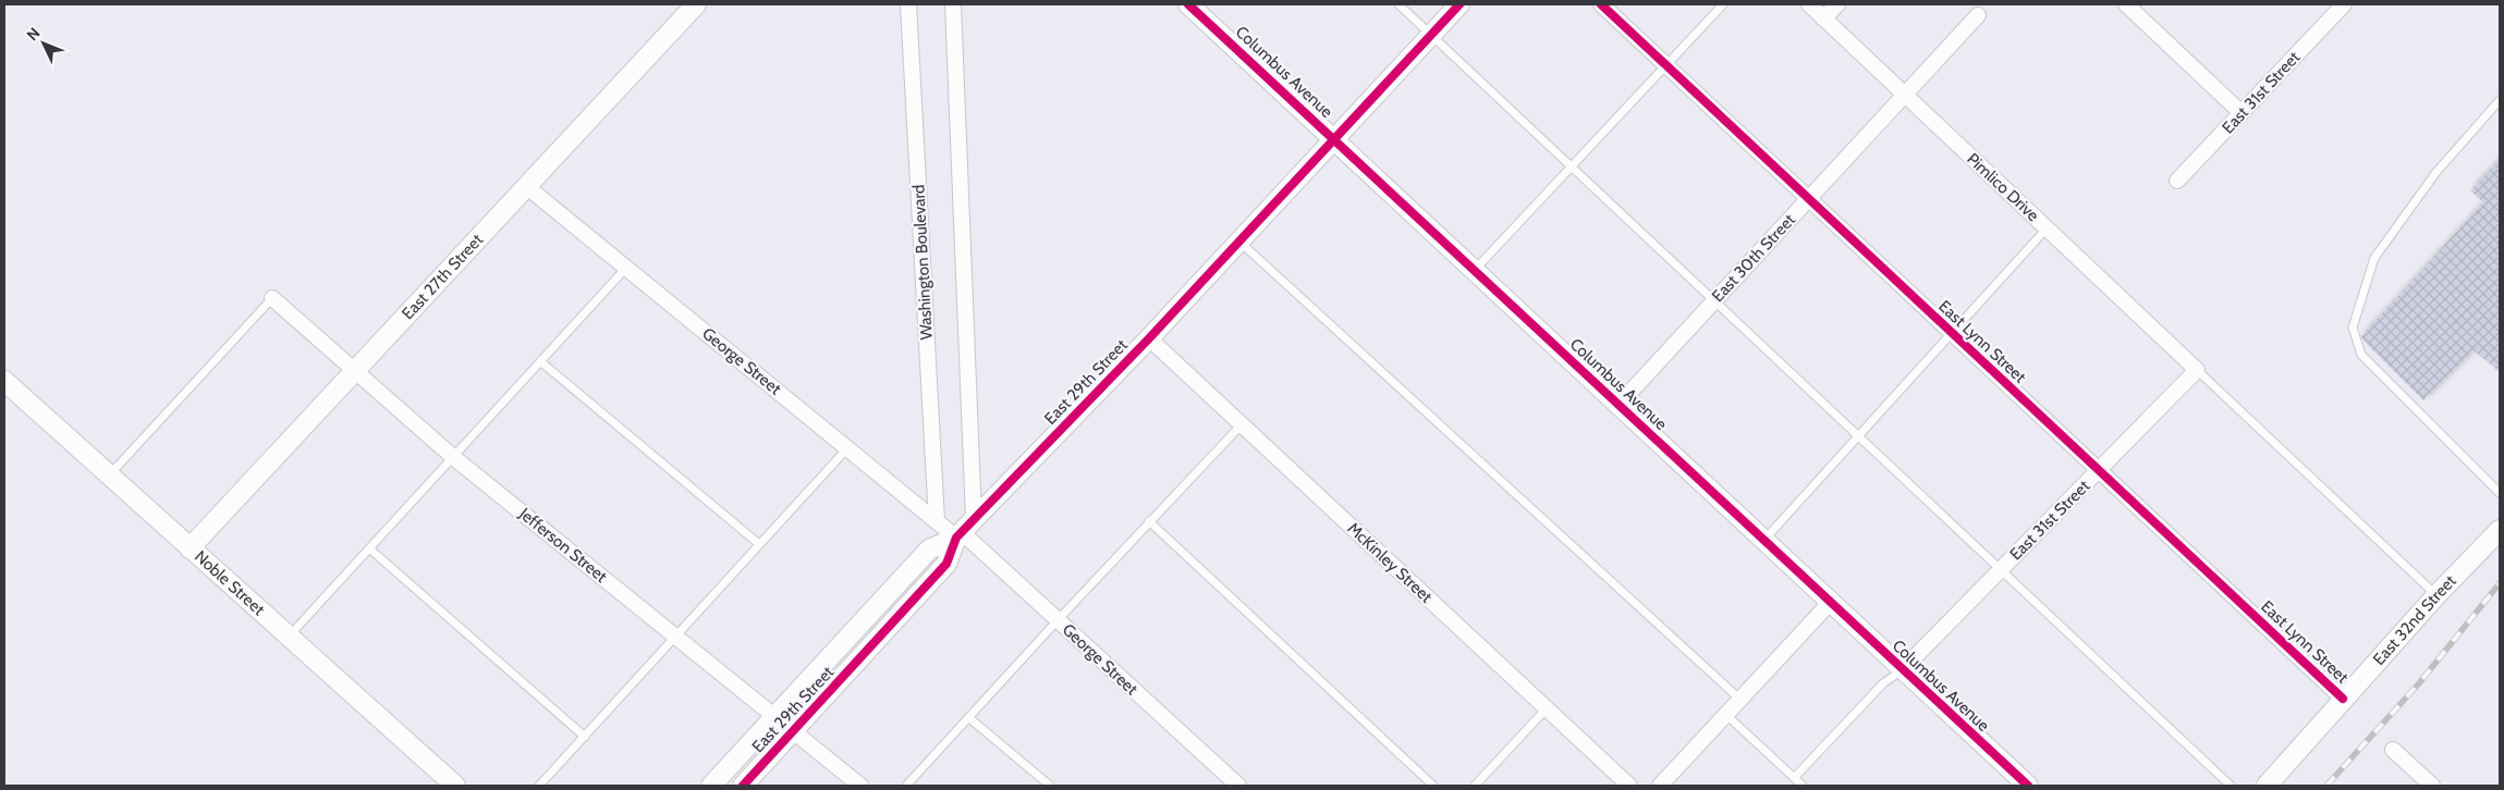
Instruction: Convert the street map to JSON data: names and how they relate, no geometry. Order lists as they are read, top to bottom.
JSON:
{
  "streets": {
    "street": [
      "Columbus Avenue",
      "East 31st Street",
      "Pimlico Drive",
      "East 30th Street",
      "Washington Boulevard",
      "East 27th Street",
      "East Lynn Street",
      "George Street",
      "East 29th Street",
      "Jefferson Street",
      "McKinley Street",
      "Noble Street",
      "East 32nd Street"
    ]
  },
  "crossings": [
    ["Columbus Avenue", "East 31st Street"],
    ["Columbus Avenue", "East 30th Street"],
    ["Columbus Avenue", "East 29th Street"],
    ["East 31st Street", "Pimlico Drive"],
    ["East 31st Street", "East Lynn Street"],
    ["Pimlico Drive", "East 30th Street"],
    ["East 30th Street", "East Lynn Street"],
    ["Washington Boulevard", "George Street"],
    ["East 27th Street", "George Street"],
    ["East 27th Street", "Jefferson Street"],
    ["East 27th Street", "Noble Street"],
    ["East Lynn Street", "East 32nd Street"],
    ["George Street", "East 29th Street"],
    ["East 29th Street", "Jefferson Street"],
    ["East 29th Street", "McKinley Street"]
  ],
  "north": "top left"
}
